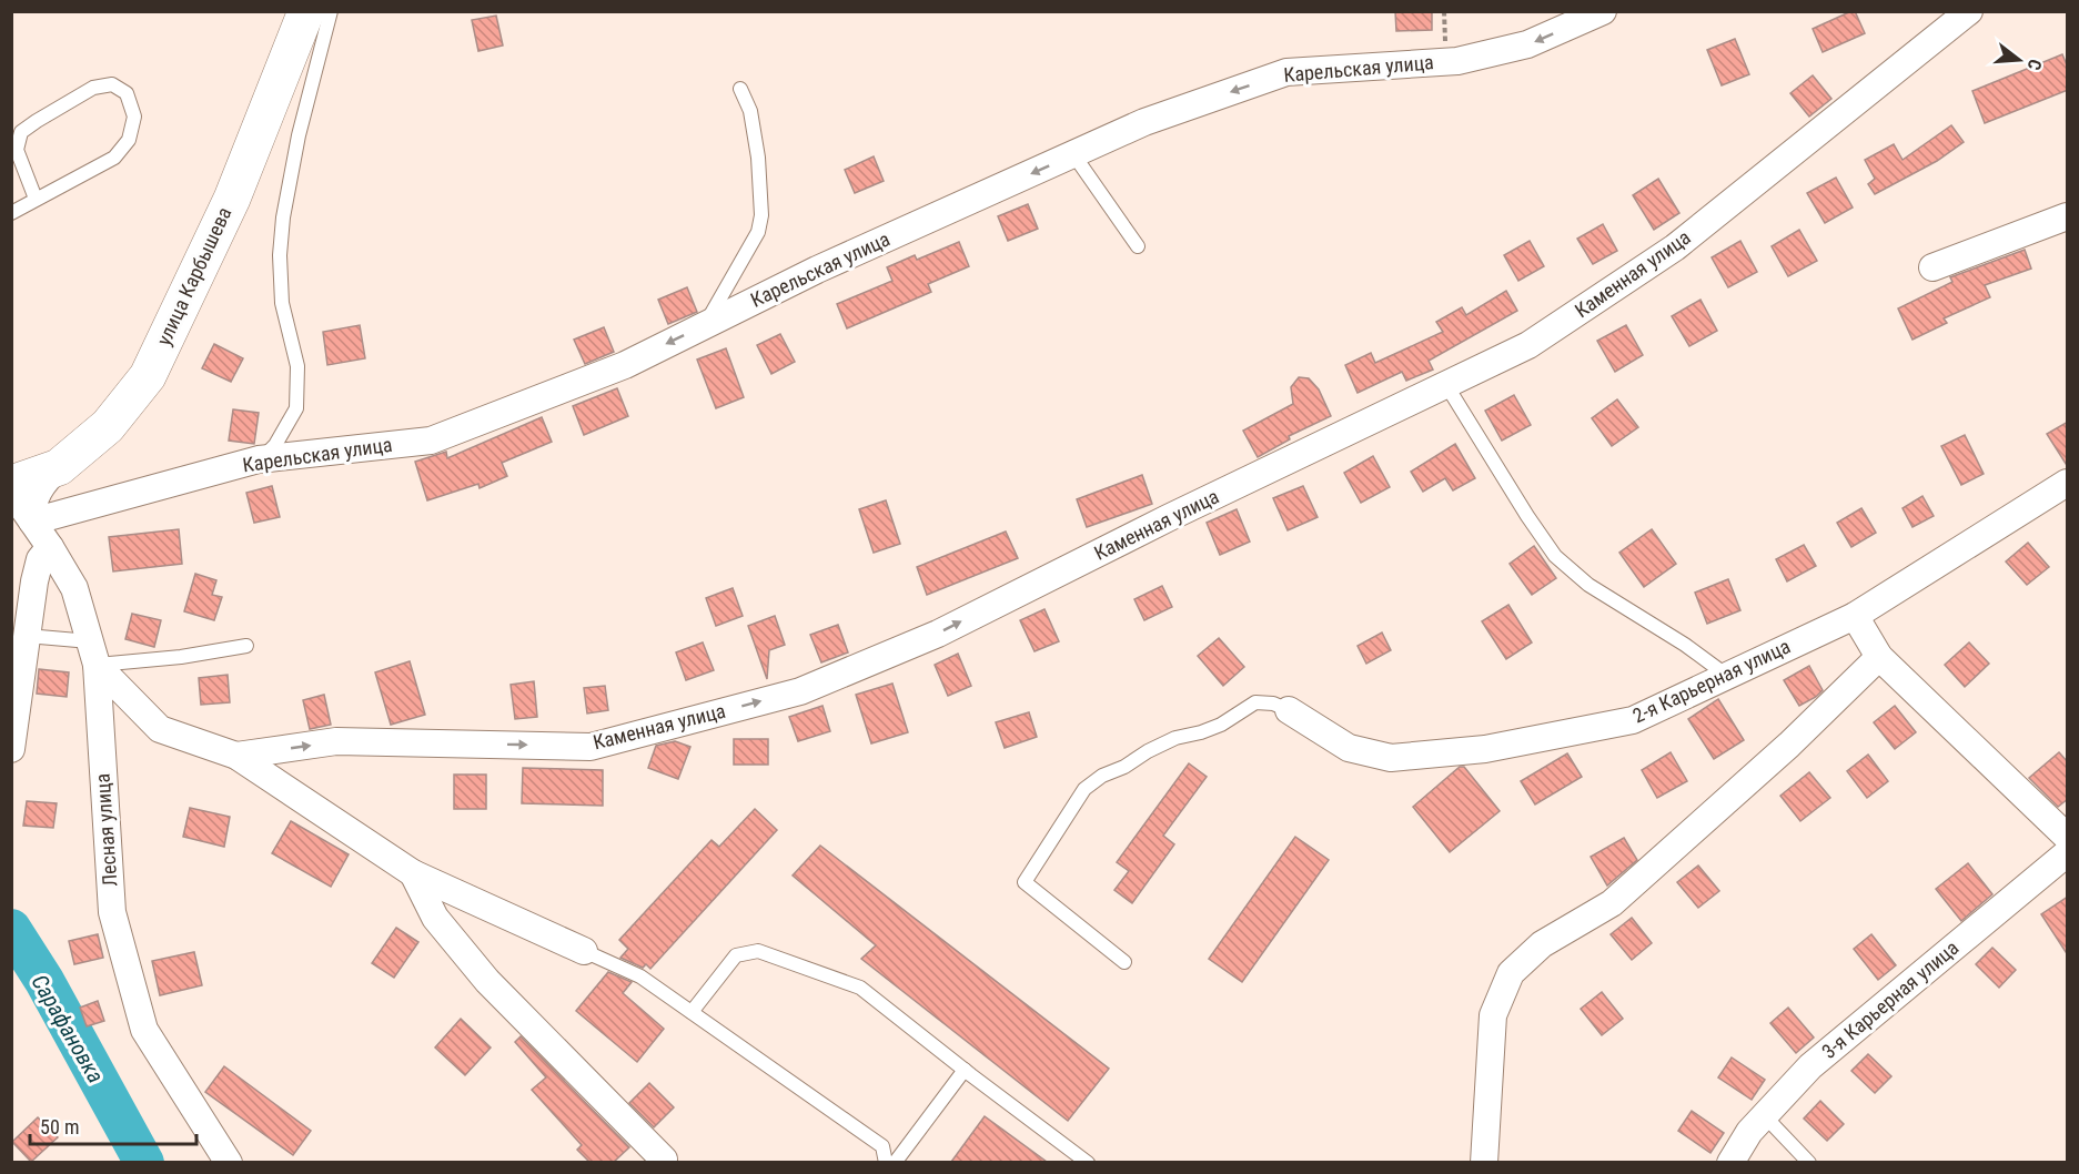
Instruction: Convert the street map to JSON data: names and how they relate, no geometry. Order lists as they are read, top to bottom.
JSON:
{
  "streets": {
    "main road": ["улица Карбышева"],
    "street": [
      "Карельская улица",
      "Каменная улица",
      "2-я Карьерная улица",
      "Лесная улица",
      "3-я Карьерная улица"
    ]
  },
  "crossings": [
    ["Карельская улица", "Лесная улица"]
  ],
  "one_way": ["Карельская улица", "Каменная улица"],
  "water": ["Сарафановка"],
  "scale_bar": "50 m",
  "north": "right"
}
